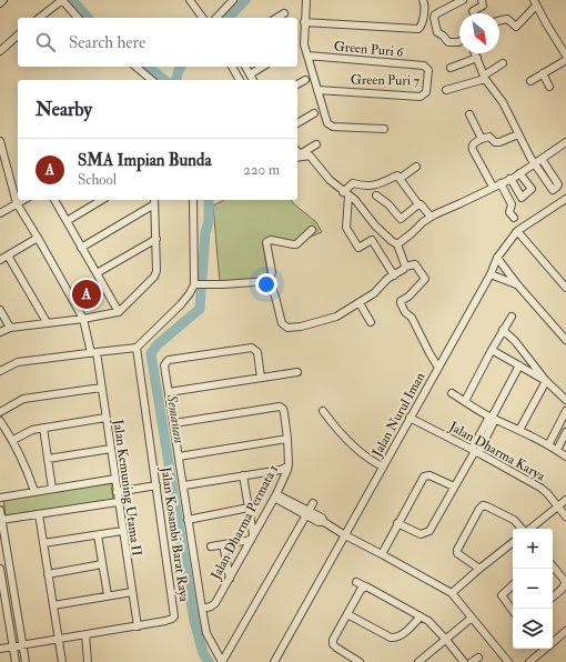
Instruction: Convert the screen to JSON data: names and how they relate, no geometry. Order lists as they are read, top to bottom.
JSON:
{
  "streets": {
    "street": [
      "Green Puri 6",
      "Green Puri 7",
      "Jalan Nurul Iman",
      "Jalan Dharma Karya",
      "Jalan Kemuning Utama II",
      "Jalan Dharma Permata 1",
      "Jalan Kosambi Barat Raya"
    ]
  },
  "crossings": [
    ["Green Puri 6", "Green Puri 7"],
    ["Jalan Nurul Iman", "Jalan Dharma Karya"],
    ["Jalan Kemuning Utama II", "Jalan Kosambi Barat Raya"]
  ],
  "water": ["Semanan"],
  "north": "bottom right",
  "page": {
    "search": "Search here",
    "heading": "Nearby",
    "list": [
      {
        "mark": "A",
        "name": "SMA Impian Bunda",
        "note": "School",
        "value": "220 m"
      }
    ],
    "pins": "A",
    "map_buttons": ["+", "−"]
  }
}
